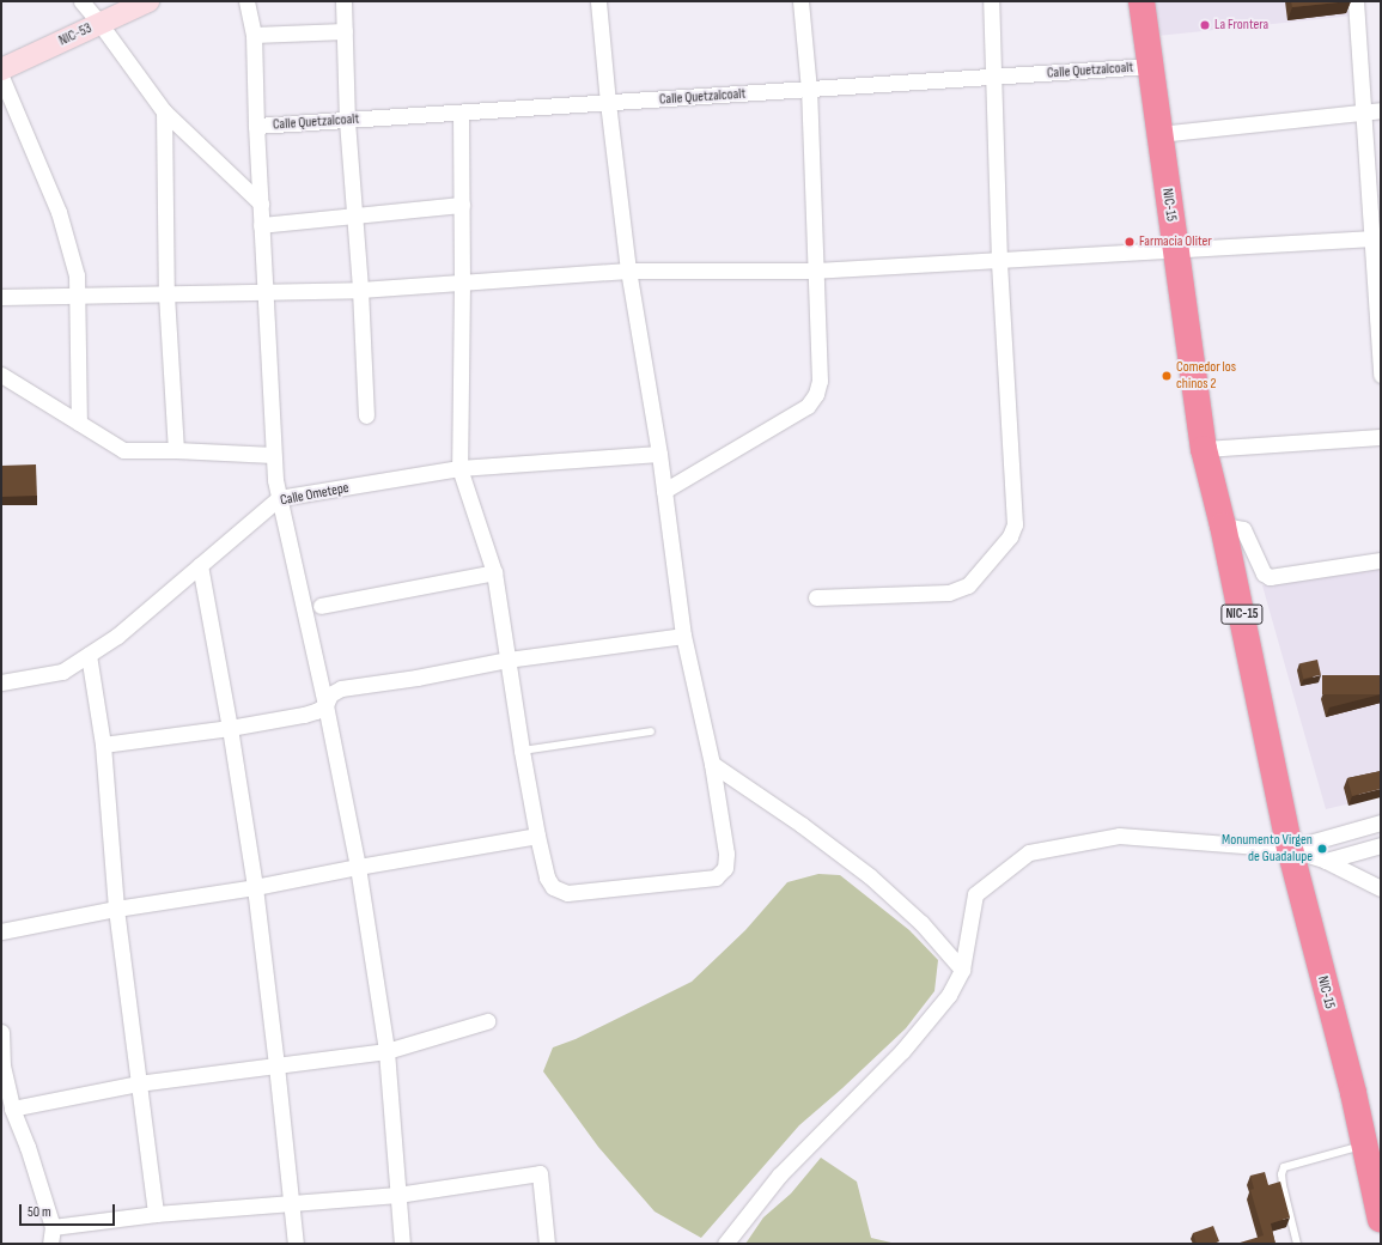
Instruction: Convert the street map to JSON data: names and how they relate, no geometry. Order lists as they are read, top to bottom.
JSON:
{
  "streets": {
    "highway": ["NIC-15"],
    "main road": ["NIC-53"],
    "street": ["Calle Quetzalcoalt", "Calle Ometepe"]
  },
  "crossings": [
    ["Calle Quetzalcoalt", "NIC-15"]
  ],
  "places": [
    "La Frontera",
    "Farmacia Oliter",
    "Comedor los chinos 2",
    "Monumento Virgen de Guadalupe"
  ],
  "scale_bar": "50 m"
}
